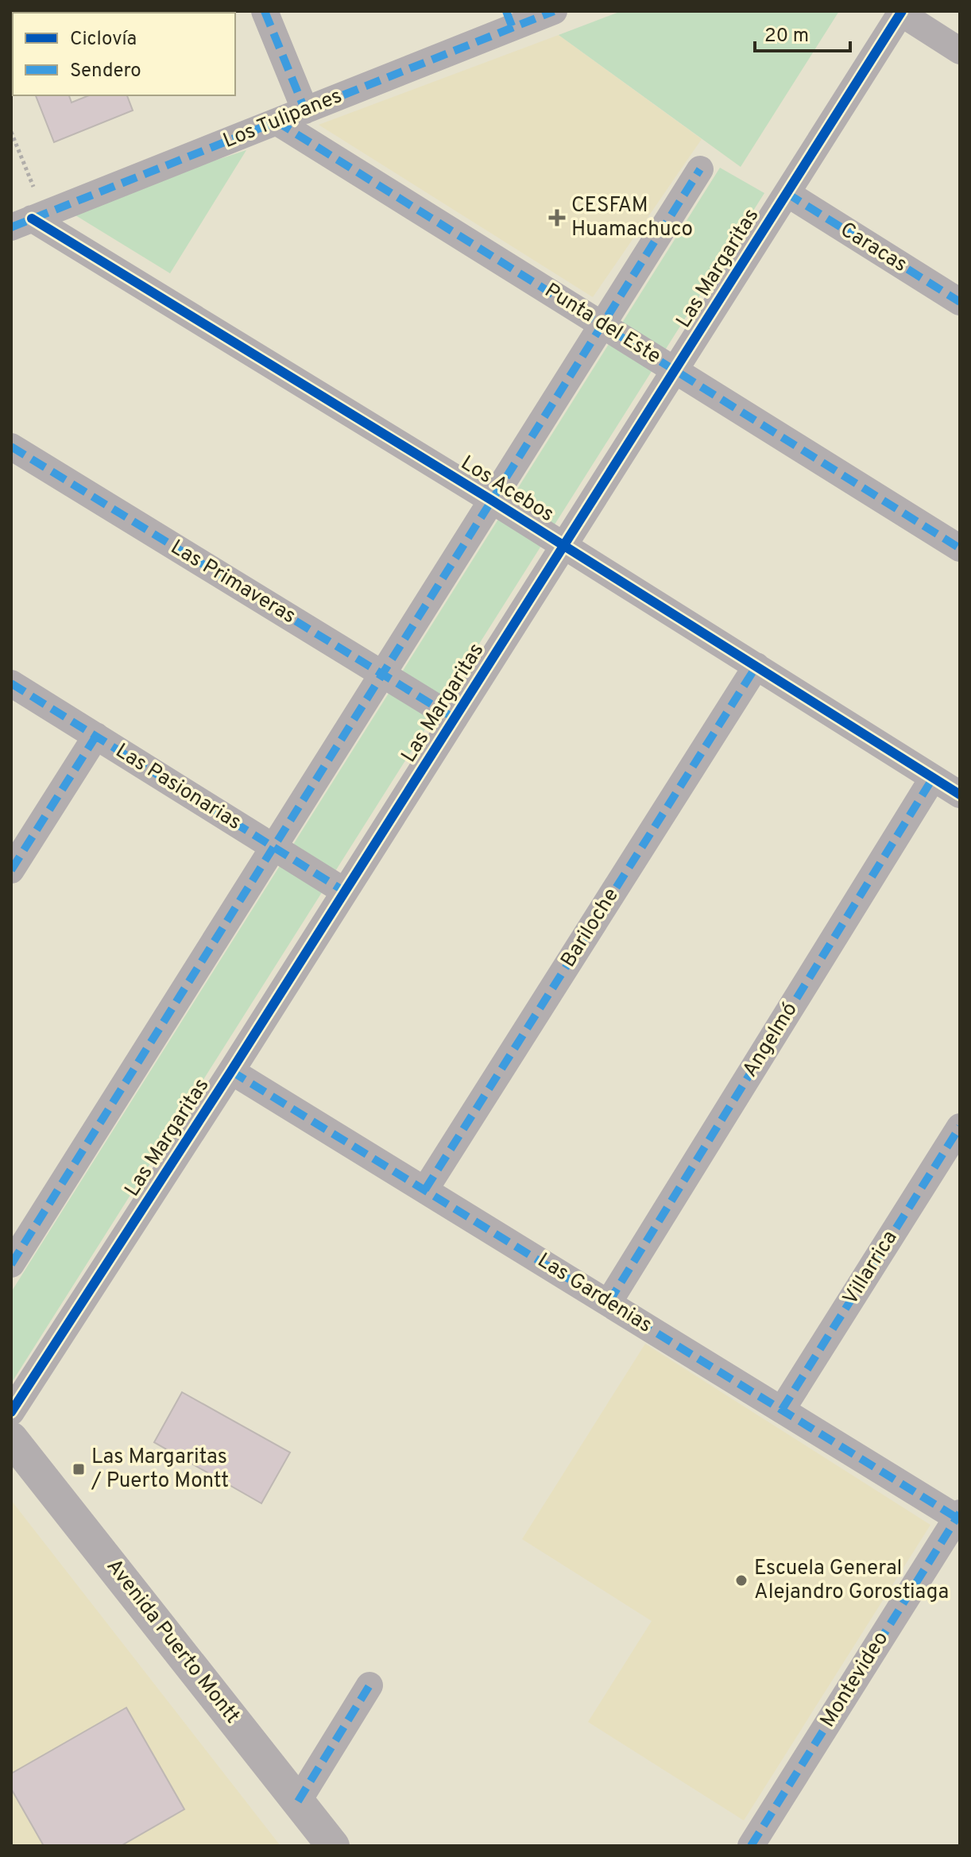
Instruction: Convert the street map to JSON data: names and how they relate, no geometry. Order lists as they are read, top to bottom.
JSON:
{
  "streets": {
    "street": [
      "Los Tulipanes",
      "Caracas",
      "Las Margaritas",
      "Punta del Este",
      "Los Acebos",
      "Las Primaveras",
      "Las Pasionarias",
      "Bariloche",
      "Angelmó",
      "Villarrica",
      "Las Gardenias",
      "Avenida Puerto Montt",
      "Montevideo"
    ]
  },
  "crossings": [
    ["Los Tulipanes", "Punta del Este"],
    ["Los Tulipanes", "Los Acebos"],
    ["Caracas", "Las Margaritas"],
    ["Las Margaritas", "Punta del Este"],
    ["Las Margaritas", "Los Acebos"],
    ["Las Margaritas", "Las Primaveras"],
    ["Las Margaritas", "Las Pasionarias"],
    ["Las Margaritas", "Las Gardenias"],
    ["Los Acebos", "Bariloche"],
    ["Los Acebos", "Angelmó"],
    ["Bariloche", "Las Gardenias"],
    ["Angelmó", "Las Gardenias"],
    ["Villarrica", "Las Gardenias"],
    ["Las Gardenias", "Montevideo"]
  ],
  "places": {
    "health": ["CESFAM Huamachuco"],
    "transit": ["Las Margaritas / Puerto Montt"],
    "other": ["Escuela General Alejandro Gorostiaga"]
  },
  "legend": ["Ciclovía", "Sendero"],
  "scale_bar": "20 m"
}
